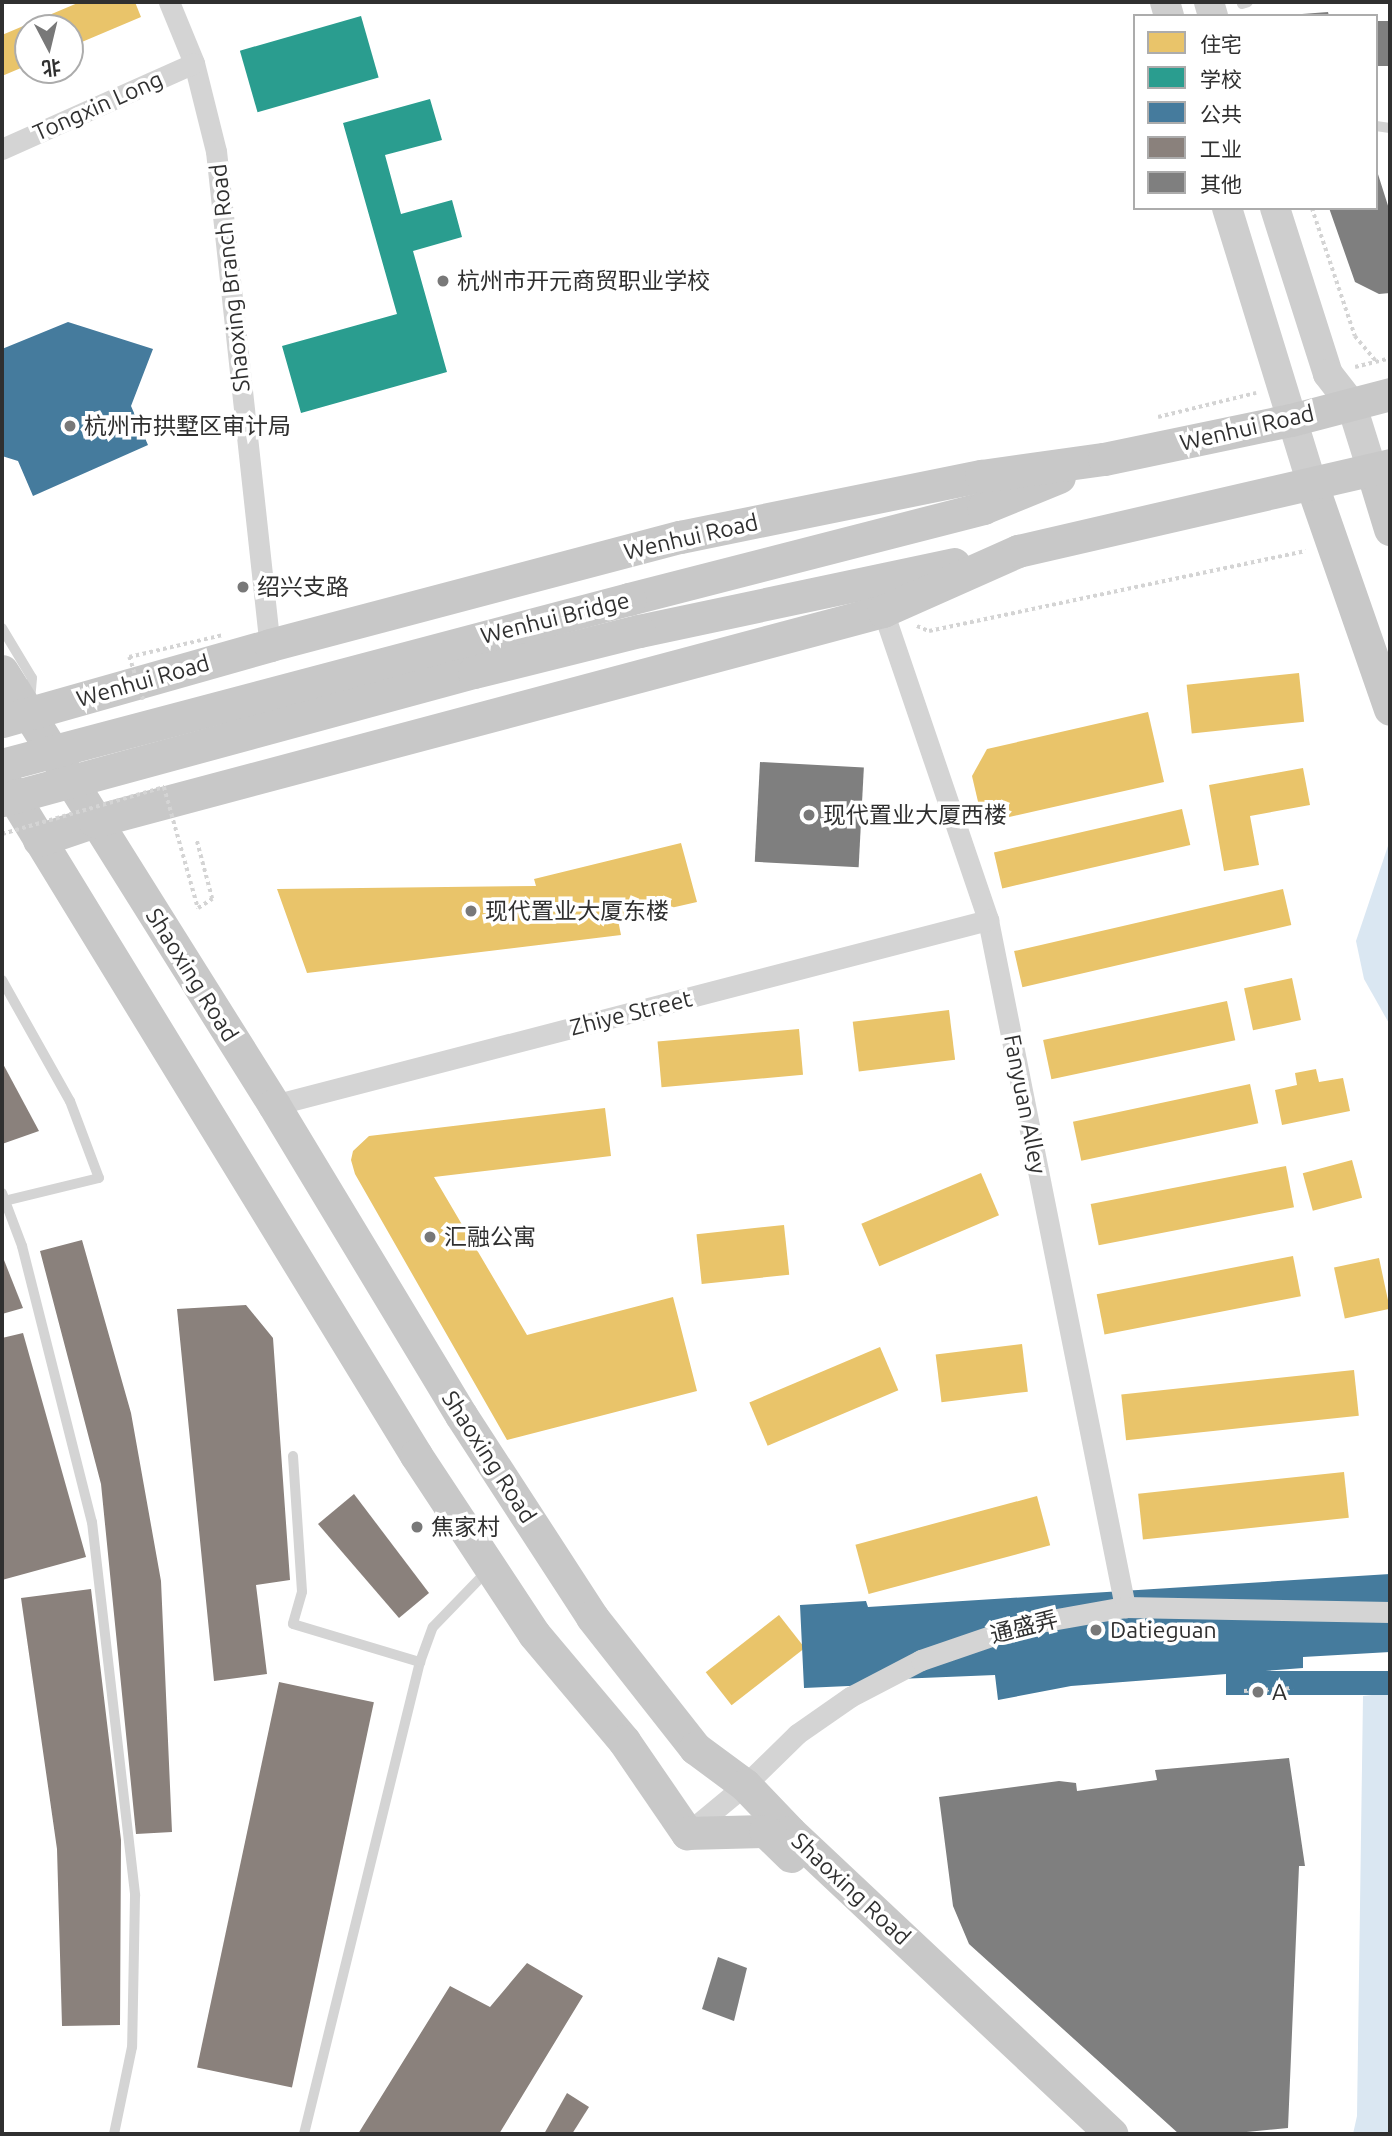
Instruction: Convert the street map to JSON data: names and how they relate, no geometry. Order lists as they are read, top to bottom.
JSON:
{
  "streets": {
    "main road": ["Wenhui Road", "Wenhui Bridge", "Shaoxing Road"],
    "street": [
      "Tongxin Long",
      "Shaoxing Branch Road",
      "Zhiye Street",
      "Fanyuan Alley",
      "通盛弄"
    ]
  },
  "crossings": [
    ["Tongxin Long", "Shaoxing Branch Road"],
    ["Shaoxing Branch Road", "Wenhui Road"],
    ["Wenhui Road", "Wenhui Bridge"],
    ["Wenhui Road", "Shaoxing Road"],
    ["Shaoxing Road", "Zhiye Street"],
    ["Shaoxing Road", "通盛弄"],
    ["Zhiye Street", "Fanyuan Alley"],
    ["Fanyuan Alley", "通盛弄"]
  ],
  "places": [
    "杭州市开元商贸职业学校",
    "杭州市拱墅区审计局",
    "绍兴支路",
    "现代置业大厦西楼",
    "现代置业大厦东楼",
    "汇融公寓",
    "焦家村",
    "Datieguan",
    "A"
  ],
  "legend": [
    "住宅",
    "学校",
    "公共",
    "工业",
    "其他"
  ],
  "north": "bottom"
}
